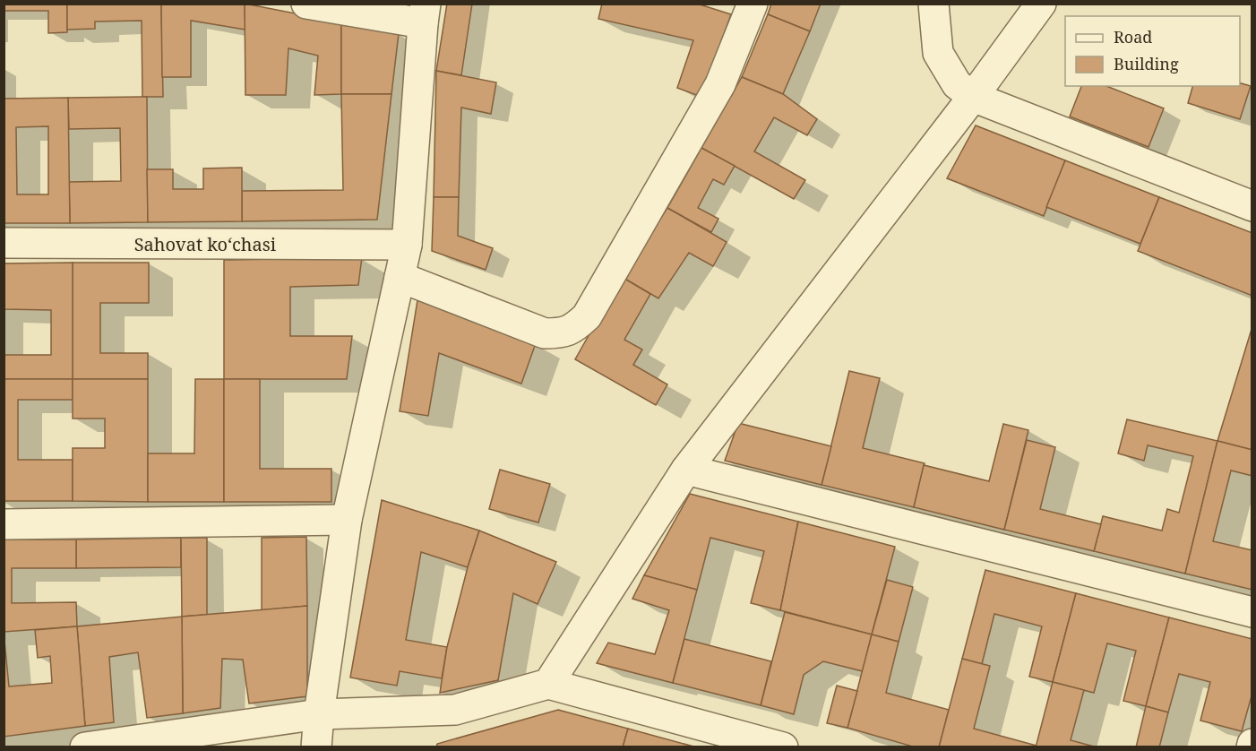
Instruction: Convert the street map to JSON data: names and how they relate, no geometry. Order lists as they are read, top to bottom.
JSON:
{
  "streets": {
    "street": ["Sahovat koʻchasi"]
  },
  "legend": ["Road", "Building"]
}
